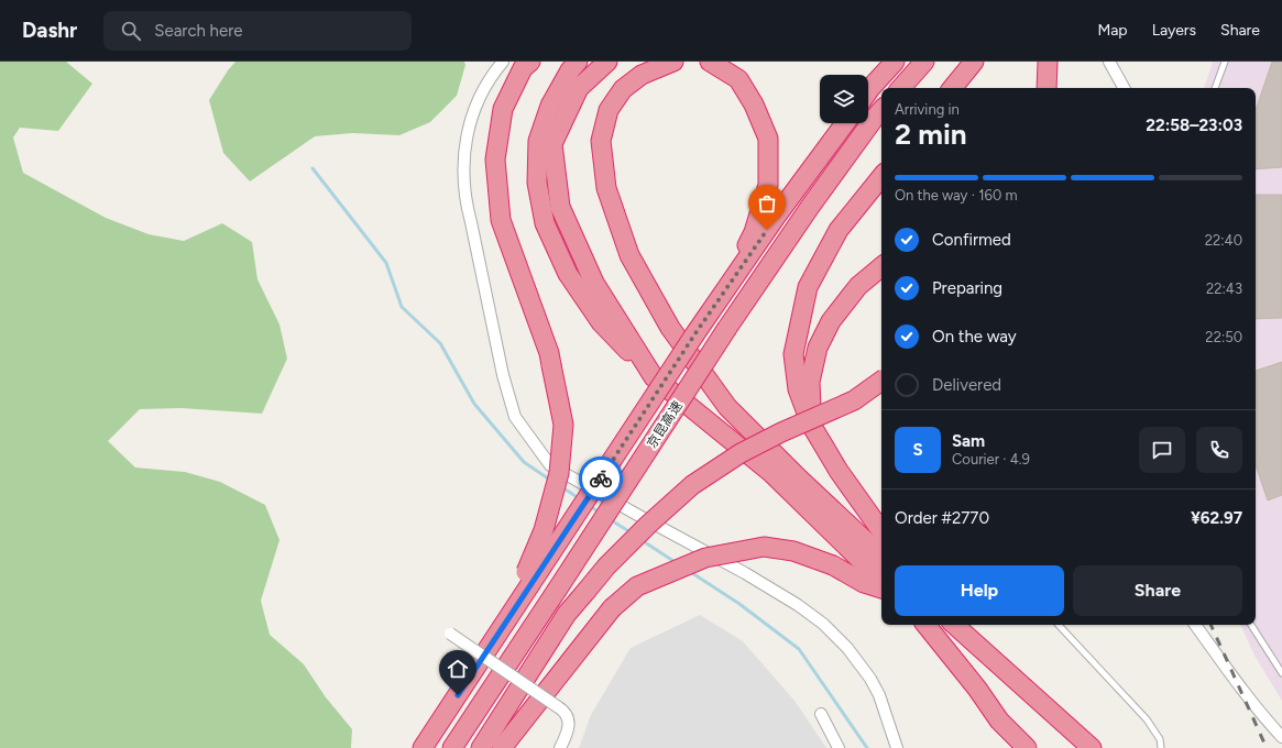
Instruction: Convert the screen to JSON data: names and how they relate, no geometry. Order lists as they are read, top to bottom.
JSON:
{
  "streets": {
    "highway": ["京昆高速"]
  },
  "page": {
    "header": "Dashr",
    "search": "Search here",
    "nav": ["Map", "Layers", "Share"],
    "heading": ["2 min", "Arriving in", "22:58–23:03"],
    "panel": [
      "Sam",
      "Courier · 4.9",
      "Order #2770",
      "¥62.97"
    ],
    "bar": "On the way · 160 m",
    "list": [
      ["Confirmed", "22:40"],
      ["Preparing", "22:43"],
      ["On the way", "22:50"],
      "Delivered"
    ],
    "round": "S",
    "buttons": ["Help", "Share"]
  }
}
